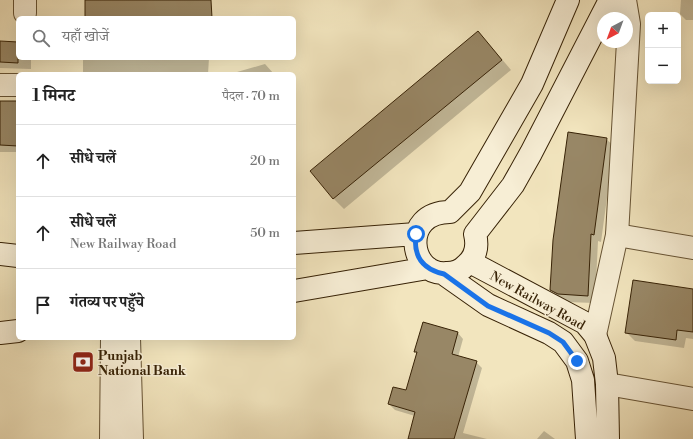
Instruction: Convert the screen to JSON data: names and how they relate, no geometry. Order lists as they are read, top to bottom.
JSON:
{
  "streets": {
    "main road": ["New Railway Road"]
  },
  "places": {
    "bank": ["Punjab National Bank"]
  },
  "north": "bottom left",
  "page": {
    "map_buttons": ["+", "−"],
    "search": "यहाँ खोजें",
    "heading": ["1 मिनट", "पैदल · 70 m"],
    "list": [
      ["सीधे चलें", "20 m"],
      ["सीधे चलें", "New Railway Road", "50 m"],
      "गंतव्य पर पहुँचे"
    ]
  }
}
